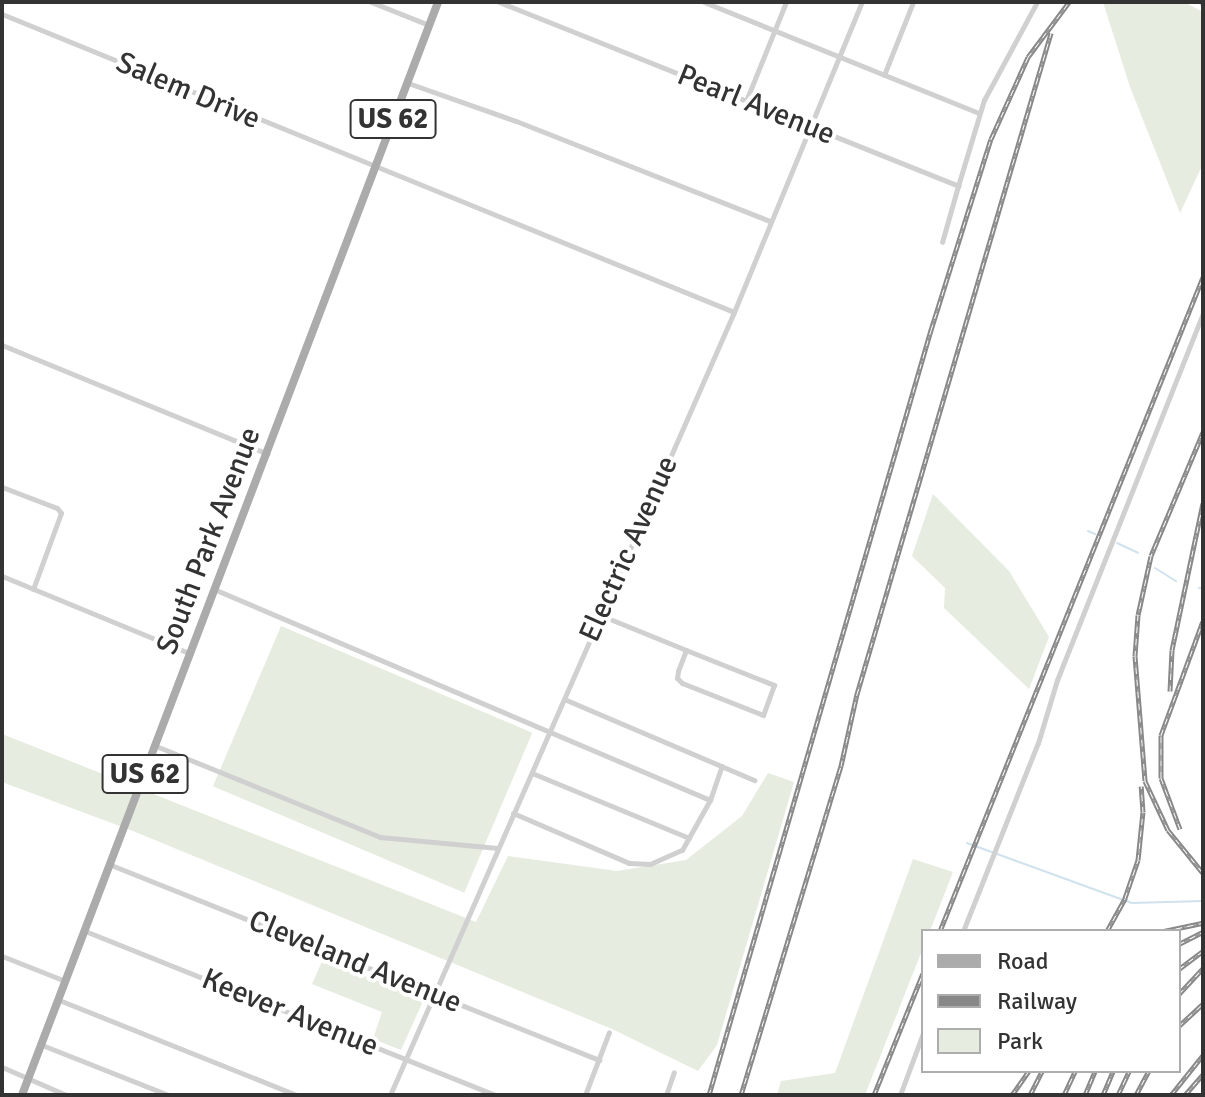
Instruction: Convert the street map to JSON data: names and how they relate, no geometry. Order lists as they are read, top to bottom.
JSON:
{
  "streets": {
    "main road": ["US 62", "South Park Avenue"],
    "street": [
      "Salem Drive",
      "Pearl Avenue",
      "Electric Avenue",
      "Cleveland Avenue",
      "Keever Avenue"
    ]
  },
  "crossings": [
    ["Salem Drive", "South Park Avenue"],
    ["Salem Drive", "Electric Avenue"],
    ["Pearl Avenue", "Electric Avenue"],
    ["South Park Avenue", "Cleveland Avenue"],
    ["South Park Avenue", "Keever Avenue"],
    ["Electric Avenue", "Cleveland Avenue"],
    ["Electric Avenue", "Keever Avenue"]
  ],
  "legend": ["Road", "Railway", "Park"]
}
